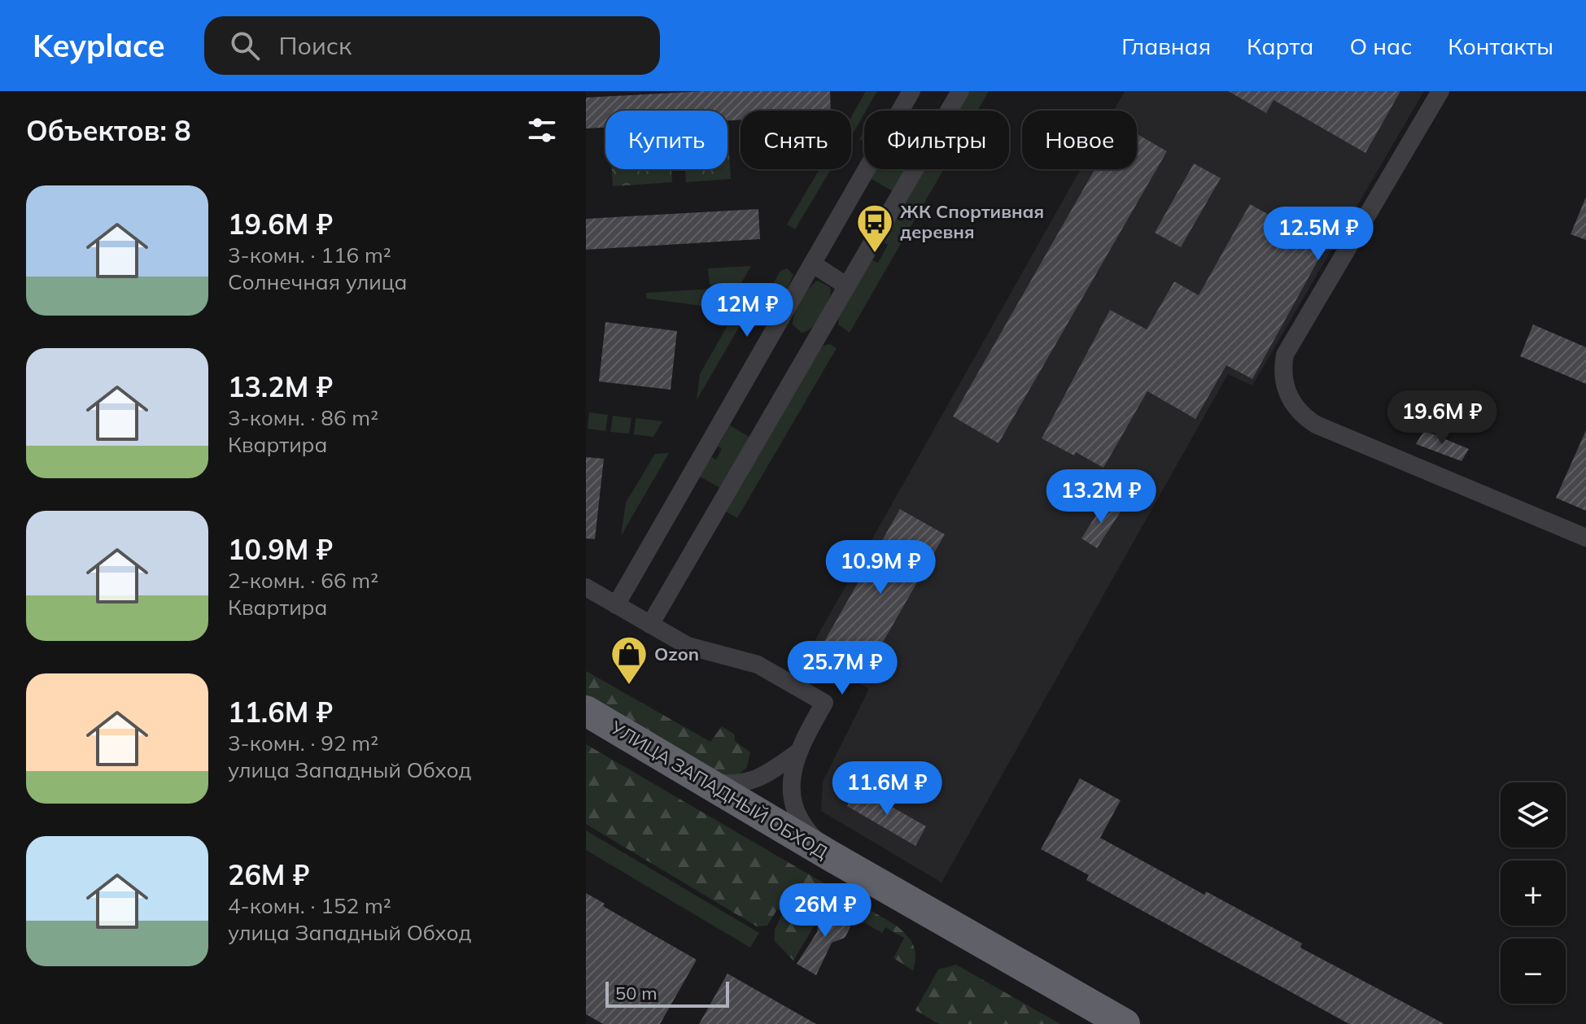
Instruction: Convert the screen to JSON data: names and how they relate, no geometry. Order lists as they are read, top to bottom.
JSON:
{
  "streets": {
    "highway": ["УЛИЦА ЗАПАДНЫЙ ОБХОД"]
  },
  "places": {
    "bus stop": ["ЖК Спортивная деревня"],
    "shop": ["Ozon"]
  },
  "scale_bar": "50 m",
  "page": {
    "header": "Keyplace",
    "search": "Поиск",
    "nav": [
      "Главная",
      "Карта",
      "О нас",
      "Контакты"
    ],
    "heading": "Объектов: 8",
    "chip": [
      "Купить",
      "Снять",
      "Фильтры",
      "Новое"
    ],
    "list": [
      {
        "name": "19.6M ₽",
        "note": "3-комн. · 116 m² · Солнечная улица"
      },
      {
        "name": "13.2M ₽",
        "note": "3-комн. · 86 m² · Квартира"
      },
      {
        "name": "10.9M ₽",
        "note": "2-комн. · 66 m² · Квартира"
      },
      {
        "name": "11.6M ₽",
        "note": "3-комн. · 92 m² · улица Западный Обход"
      },
      {
        "name": "26M ₽",
        "note": "4-комн. · 152 m² · улица Западный Обход"
      }
    ],
    "price": [
      "12.5M ₽",
      "12M ₽",
      "19.6M ₽",
      "13.2M ₽",
      "10.9M ₽",
      "25.7M ₽",
      "11.6M ₽",
      "26M ₽"
    ],
    "map_buttons": ["+", "−"],
    "scale": "50 m"
  }
}
